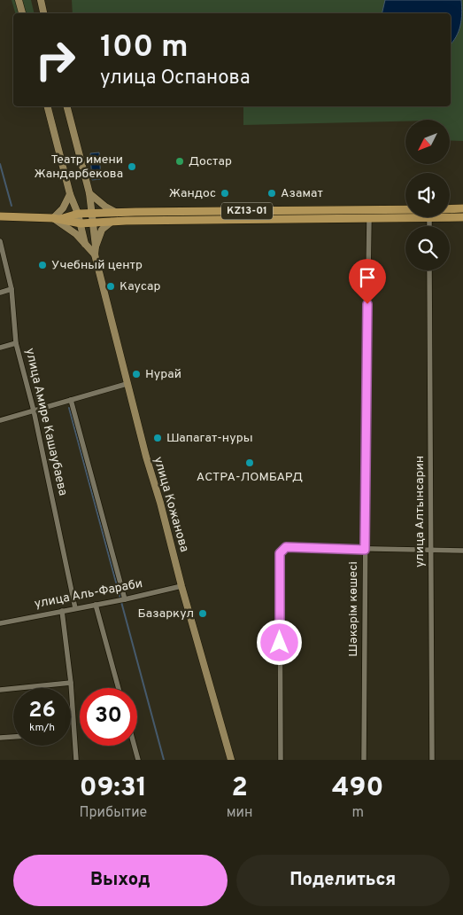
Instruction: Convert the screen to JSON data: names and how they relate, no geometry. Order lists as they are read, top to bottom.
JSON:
{
  "streets": {
    "main road": ["KZ13-01", "улица Кожанова"],
    "street": [
      "улица Амире Кашаубаева",
      "улица Алтынсарин",
      "улица Аль-Фараби",
      "Шәкәрім көшесі"
    ]
  },
  "crossings": [
    ["KZ13-01", "улица Кожанова"],
    ["KZ13-01", "Шәкәрім көшесі"],
    ["улица Амире Кашаубаева", "улица Аль-Фараби"],
    ["улица Кожанова", "улица Аль-Фараби"]
  ],
  "places": [
    "Достар",
    "Театр имени Жандарбекова",
    "Жандос",
    "Азамат",
    "Учебный центр",
    "Каусар",
    "Нурай",
    "Шапагат-нуры",
    "АСТРА-ЛОМБАРД",
    "Базаркул"
  ],
  "north": "bottom left",
  "page": {
    "turn": ["100 m", "улица Оспанова"],
    "speed": "26 km/h",
    "limit": "30",
    "eta": [
      "09:31",
      "Прибытие",
      "2",
      "мин",
      "490",
      "m"
    ],
    "buttons": ["Выход", "Поделиться"]
  }
}
